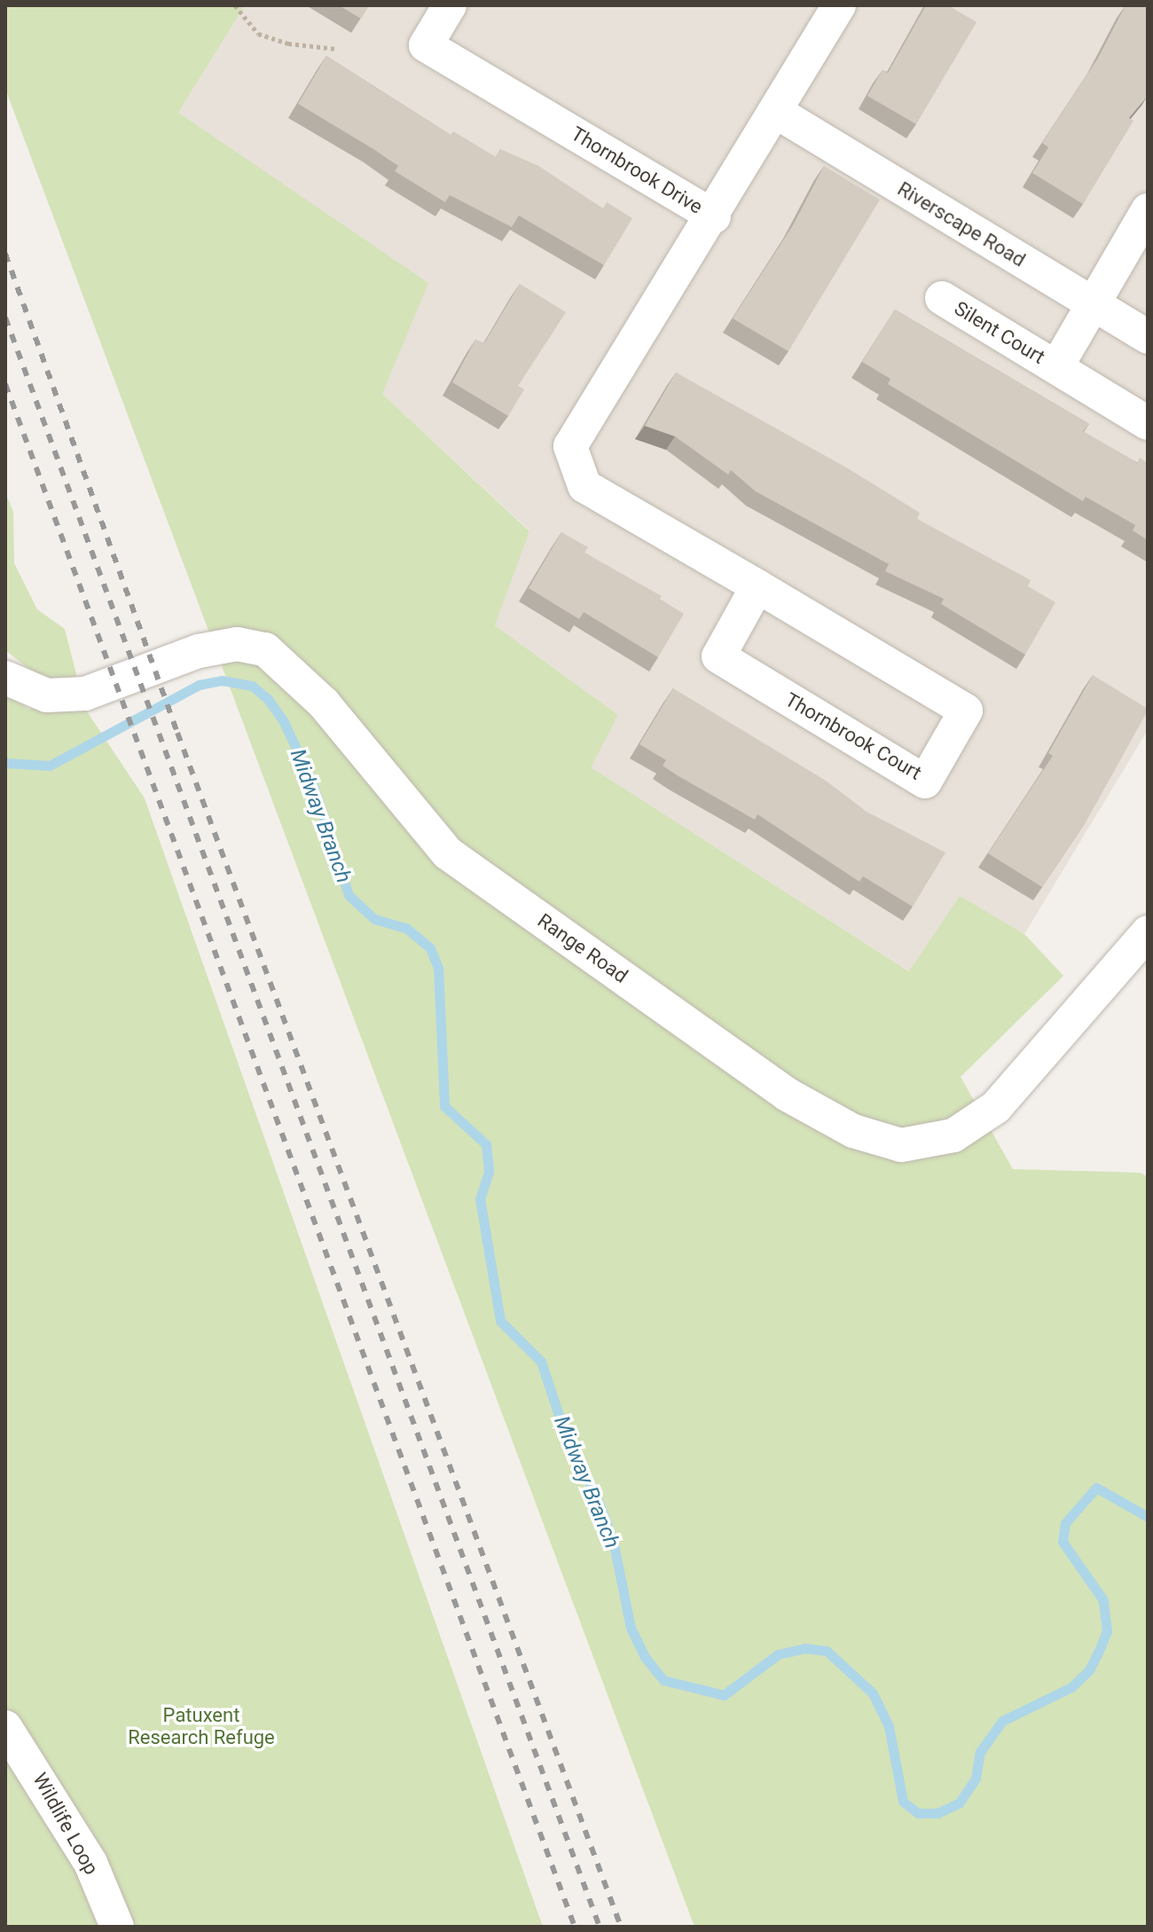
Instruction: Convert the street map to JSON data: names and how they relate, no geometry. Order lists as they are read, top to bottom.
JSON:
{
  "streets": {
    "street": [
      "Thornbrook Drive",
      "Riverscape Road",
      "Silent Court",
      "Thornbrook Court",
      "Range Road",
      "Wildlife Loop"
    ]
  },
  "crossings": [
    ["Thornbrook Drive", "Riverscape Road"],
    ["Thornbrook Drive", "Thornbrook Court"],
    ["Riverscape Road", "Silent Court"]
  ],
  "water": ["Midway Branch"],
  "parks": ["Patuxent Research Refuge"]
}
